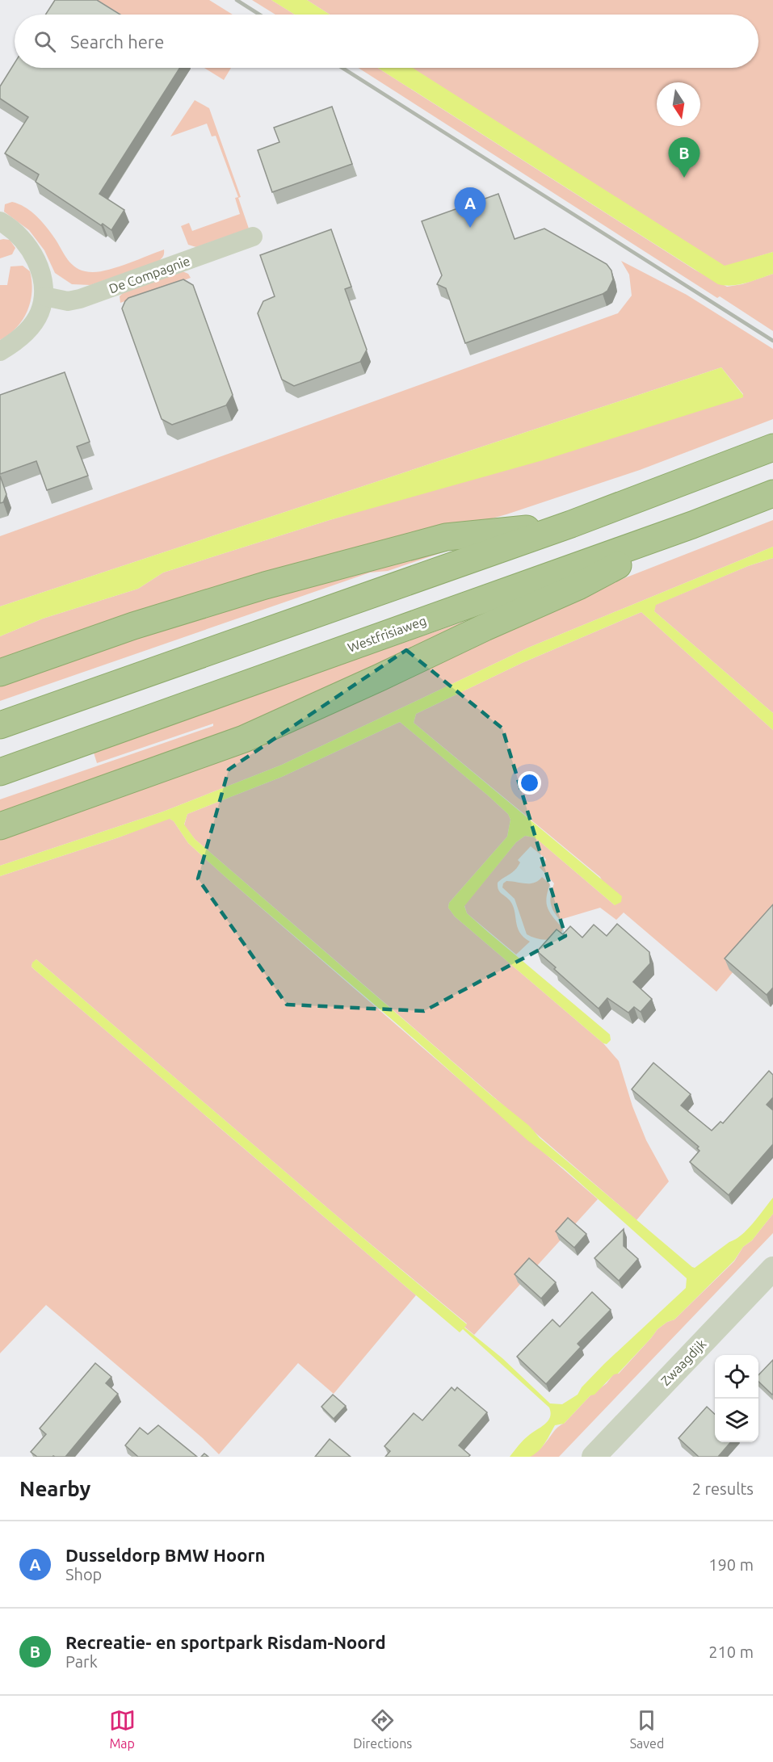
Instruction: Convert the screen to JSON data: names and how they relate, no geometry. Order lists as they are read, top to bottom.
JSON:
{
  "streets": {
    "highway": ["Westfrisiaweg"],
    "street": ["De Compagnie", "Zwaagdijk"]
  },
  "north": "bottom",
  "page": {
    "search": "Search here",
    "pins": ["B", "A"],
    "heading": ["Nearby", "2 results"],
    "list": [
      {
        "mark": "A",
        "name": "Dusseldorp BMW Hoorn",
        "note": "Shop",
        "value": "190 m"
      },
      {
        "mark": "B",
        "name": "Recreatie- en sportpark Risdam-Noord",
        "note": "Park",
        "value": "210 m"
      }
    ],
    "nav": ["Map", "Directions", "Saved"]
  }
}
